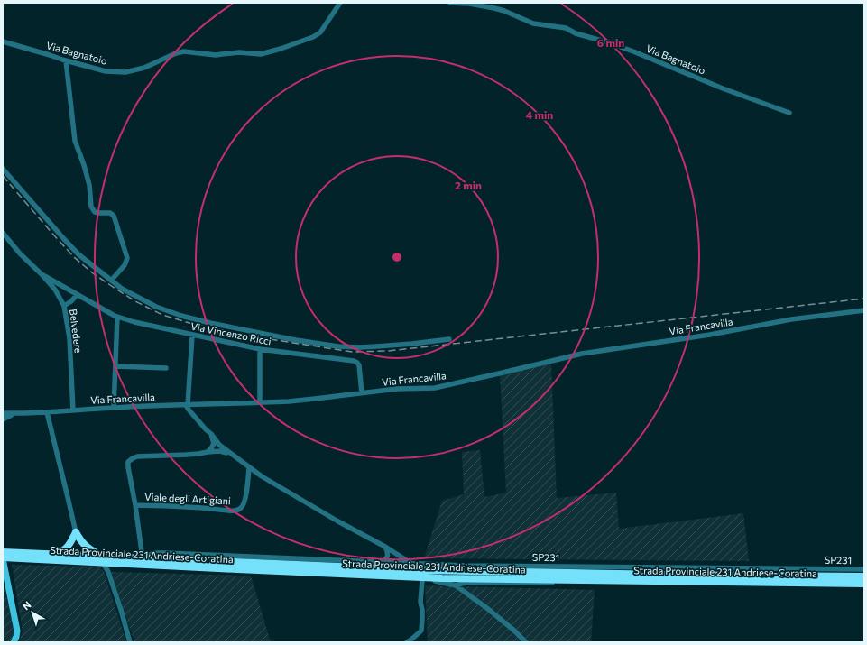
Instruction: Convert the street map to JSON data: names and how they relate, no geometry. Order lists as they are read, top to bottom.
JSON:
{
  "streets": {
    "highway": ["Strada Provinciale 231 Andriese-Coratina", "SP231"],
    "street": [
      "Via Bagnatoio",
      "Via Francavilla",
      "Belvedere",
      "Via Vincenzo Ricci",
      "Viale degli Artigiani"
    ]
  },
  "crossings": [
    ["Via Francavilla", "Belvedere"],
    ["Via Francavilla", "Via Vincenzo Ricci"],
    ["Belvedere", "Via Vincenzo Ricci"],
    ["Strada Provinciale 231 Andriese-Coratina", "SP231"]
  ],
  "north": "top left",
  "rings": ["6 min", "4 min", "2 min"]
}
